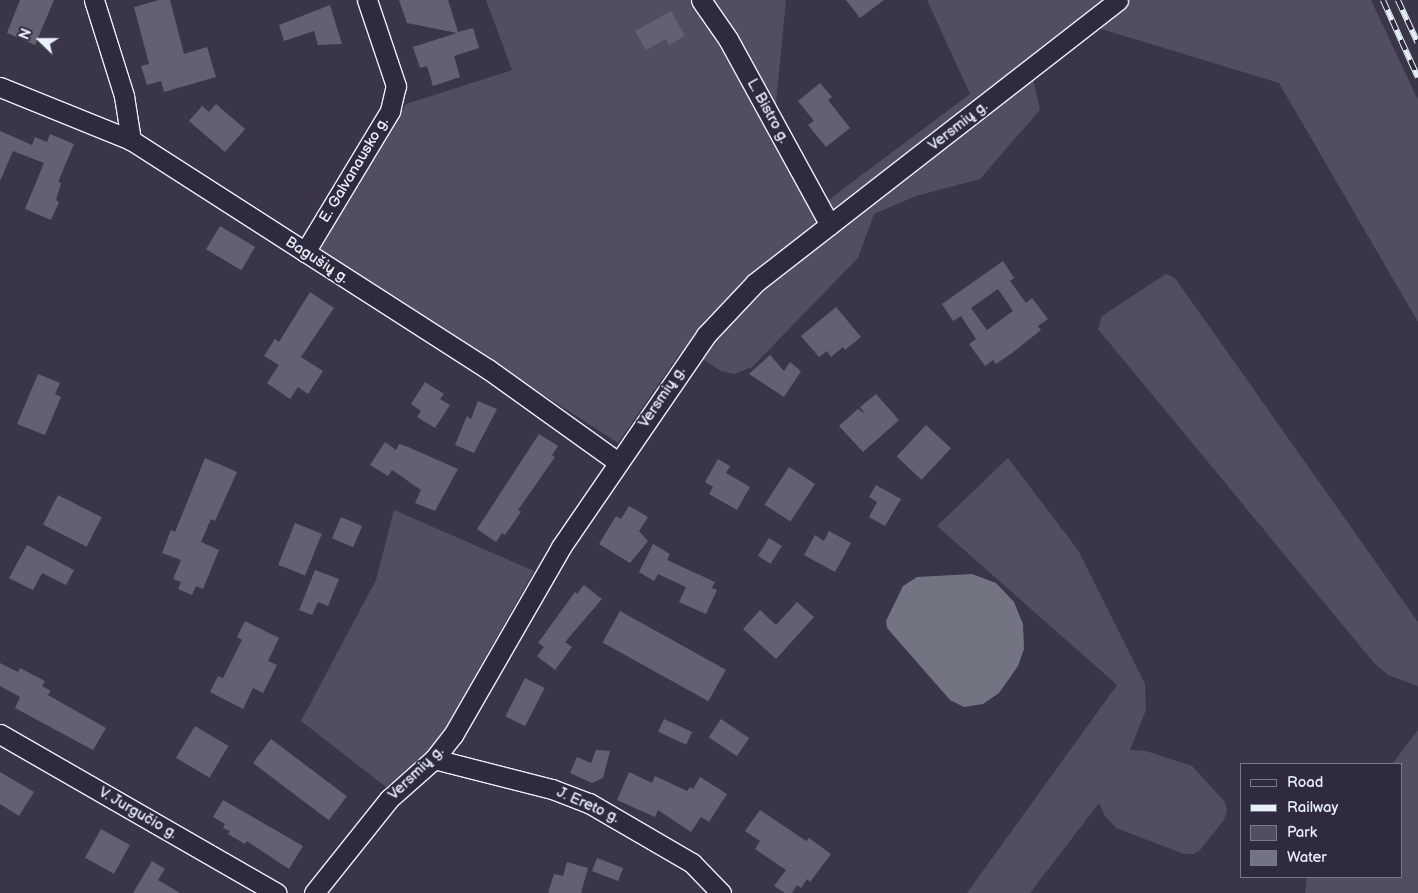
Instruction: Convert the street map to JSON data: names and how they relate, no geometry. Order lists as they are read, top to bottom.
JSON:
{
  "streets": {
    "street": [
      "L. Bistro g.",
      "Versmių g.",
      "E. Galvanausko g.",
      "Bagušių g.",
      "J. Ereto g.",
      "V. Jurgučio g."
    ]
  },
  "crossings": [
    ["L. Bistro g.", "Versmių g."],
    ["Versmių g.", "Bagušių g."],
    ["Versmių g.", "J. Ereto g."],
    ["E. Galvanausko g.", "Bagušių g."]
  ],
  "legend": [
    "Road",
    "Railway",
    "Park",
    "Water"
  ],
  "north": "left"
}
